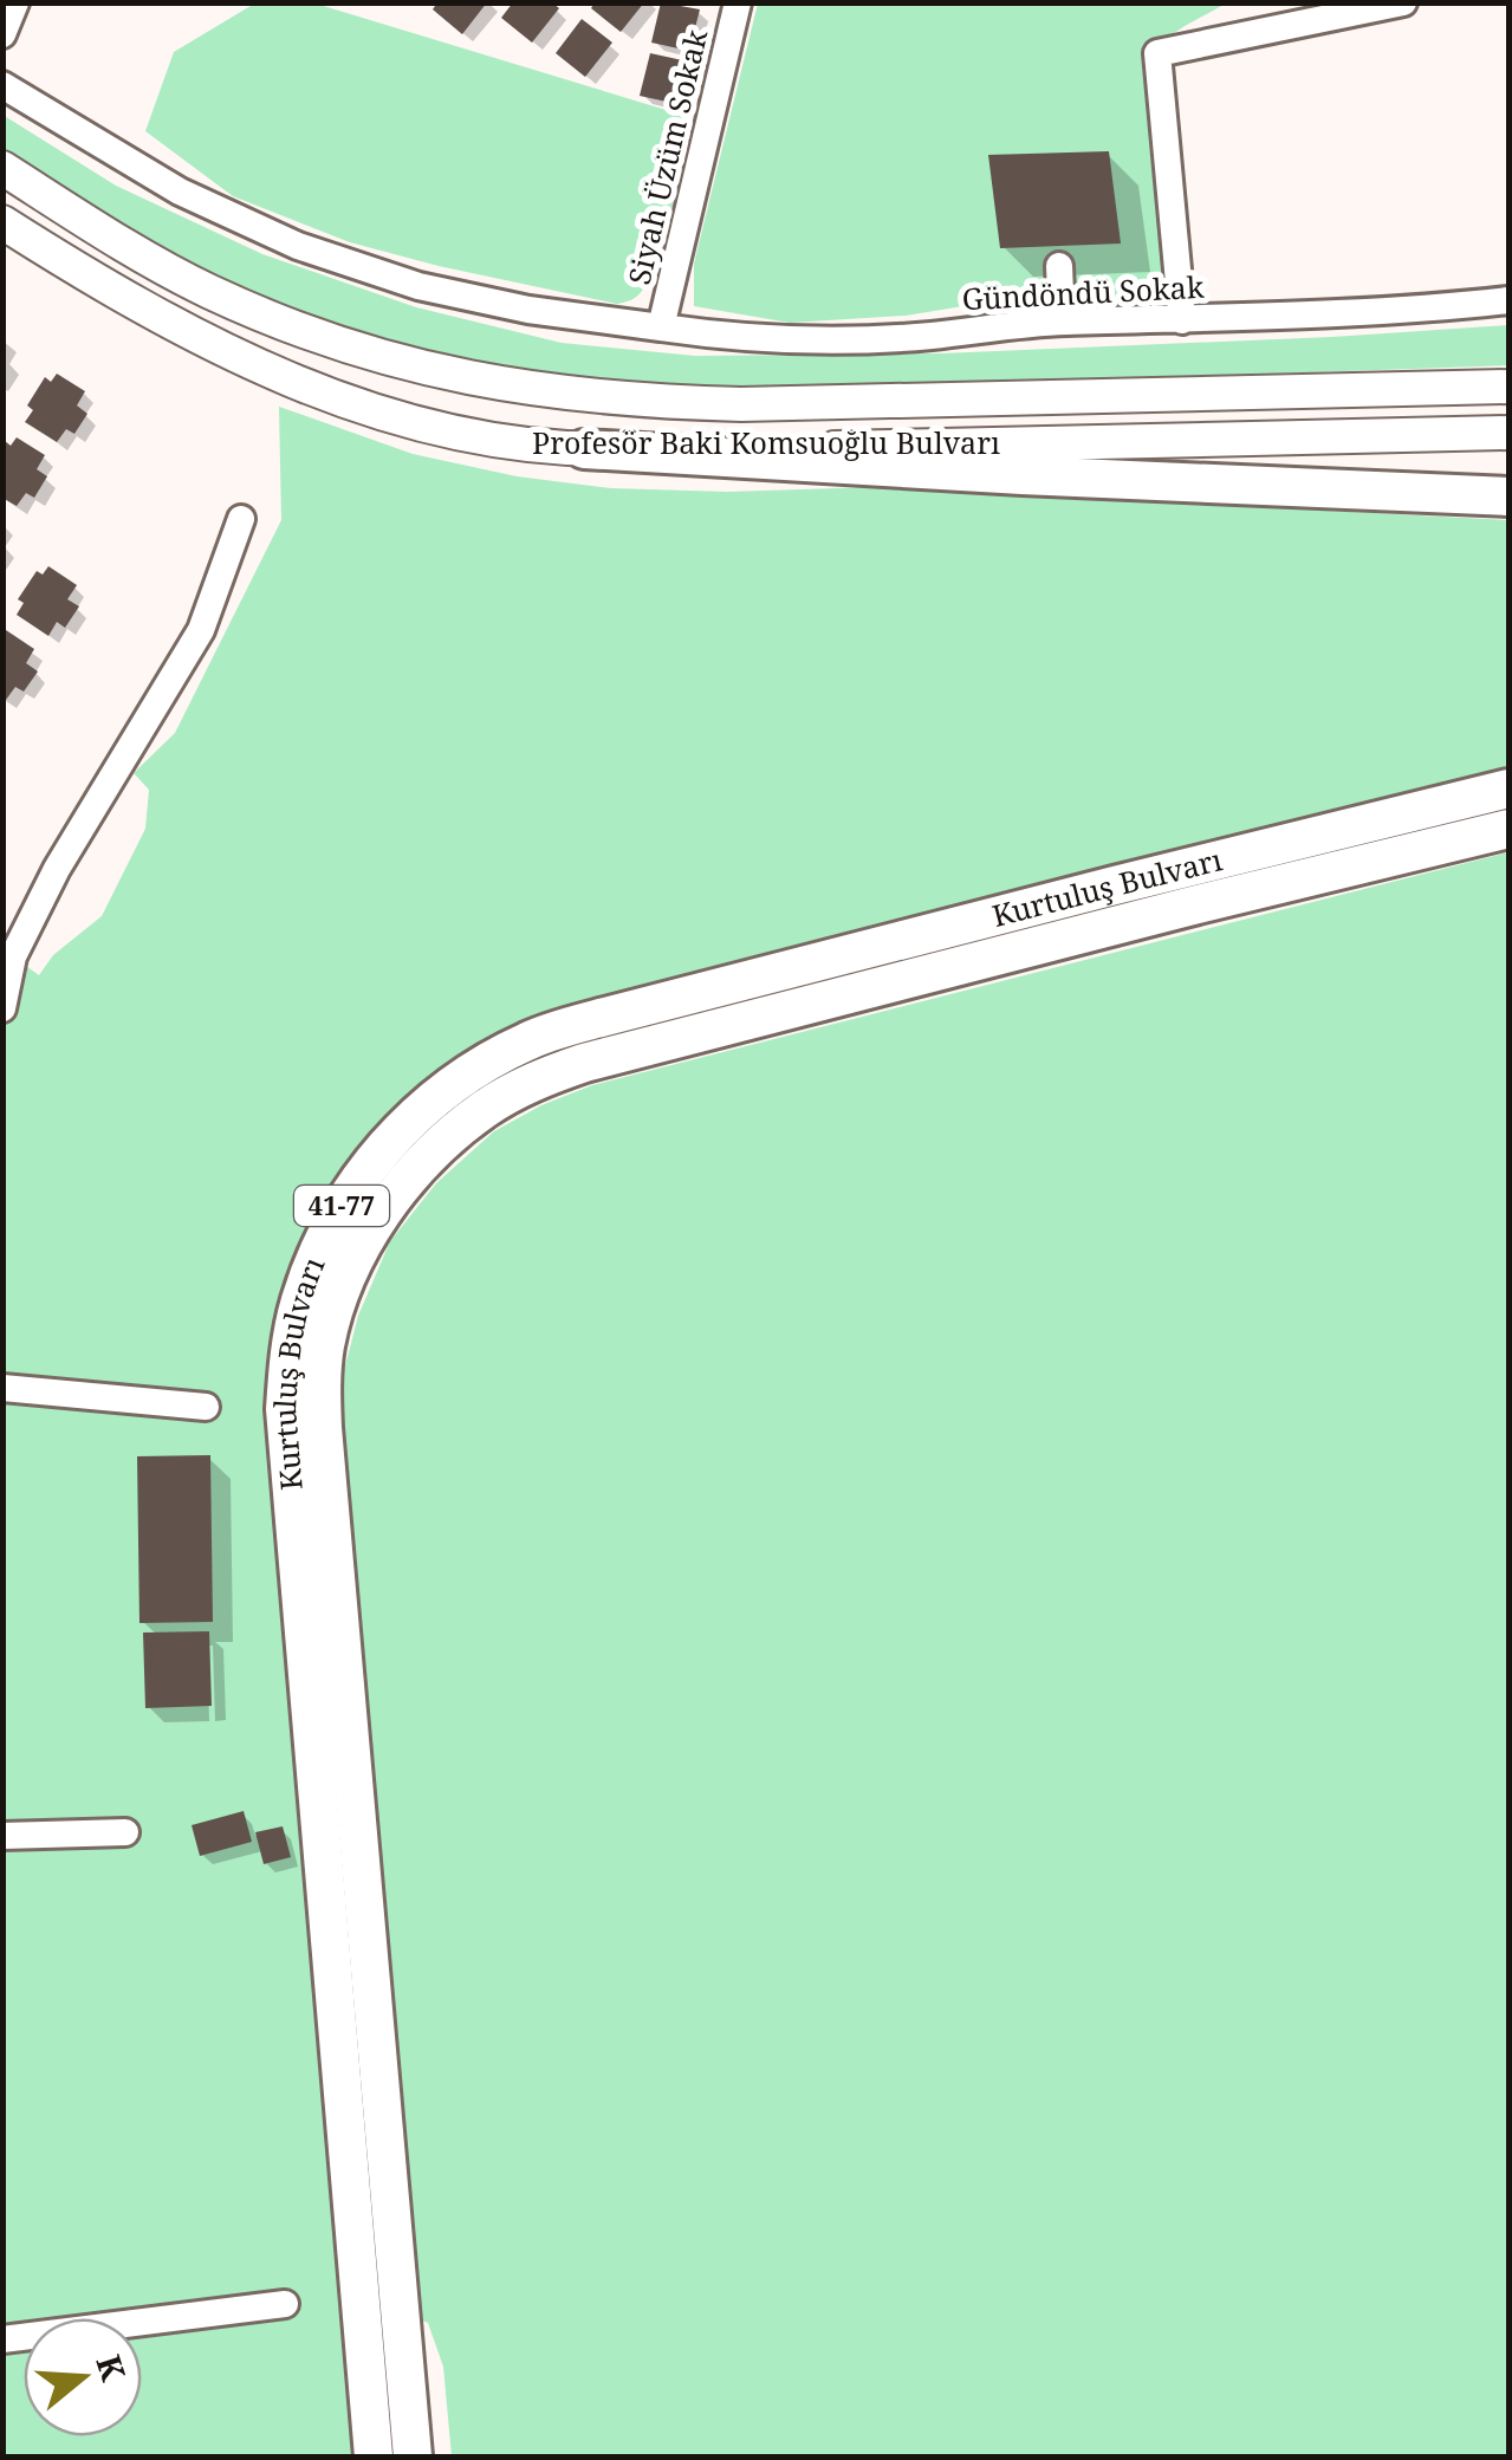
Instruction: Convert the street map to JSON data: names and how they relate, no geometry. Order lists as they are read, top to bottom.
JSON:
{
  "streets": {
    "highway": ["Kurtuluş Bulvarı", "41-77"],
    "main road": ["Profesör Baki Komsuoğlu Bulvarı"],
    "street": ["Siyah Üzüm Sokak", "Gündöndü Sokak"]
  },
  "crossings": [
    ["Siyah Üzüm Sokak", "Gündöndü Sokak"]
  ],
  "north": "right"
}
